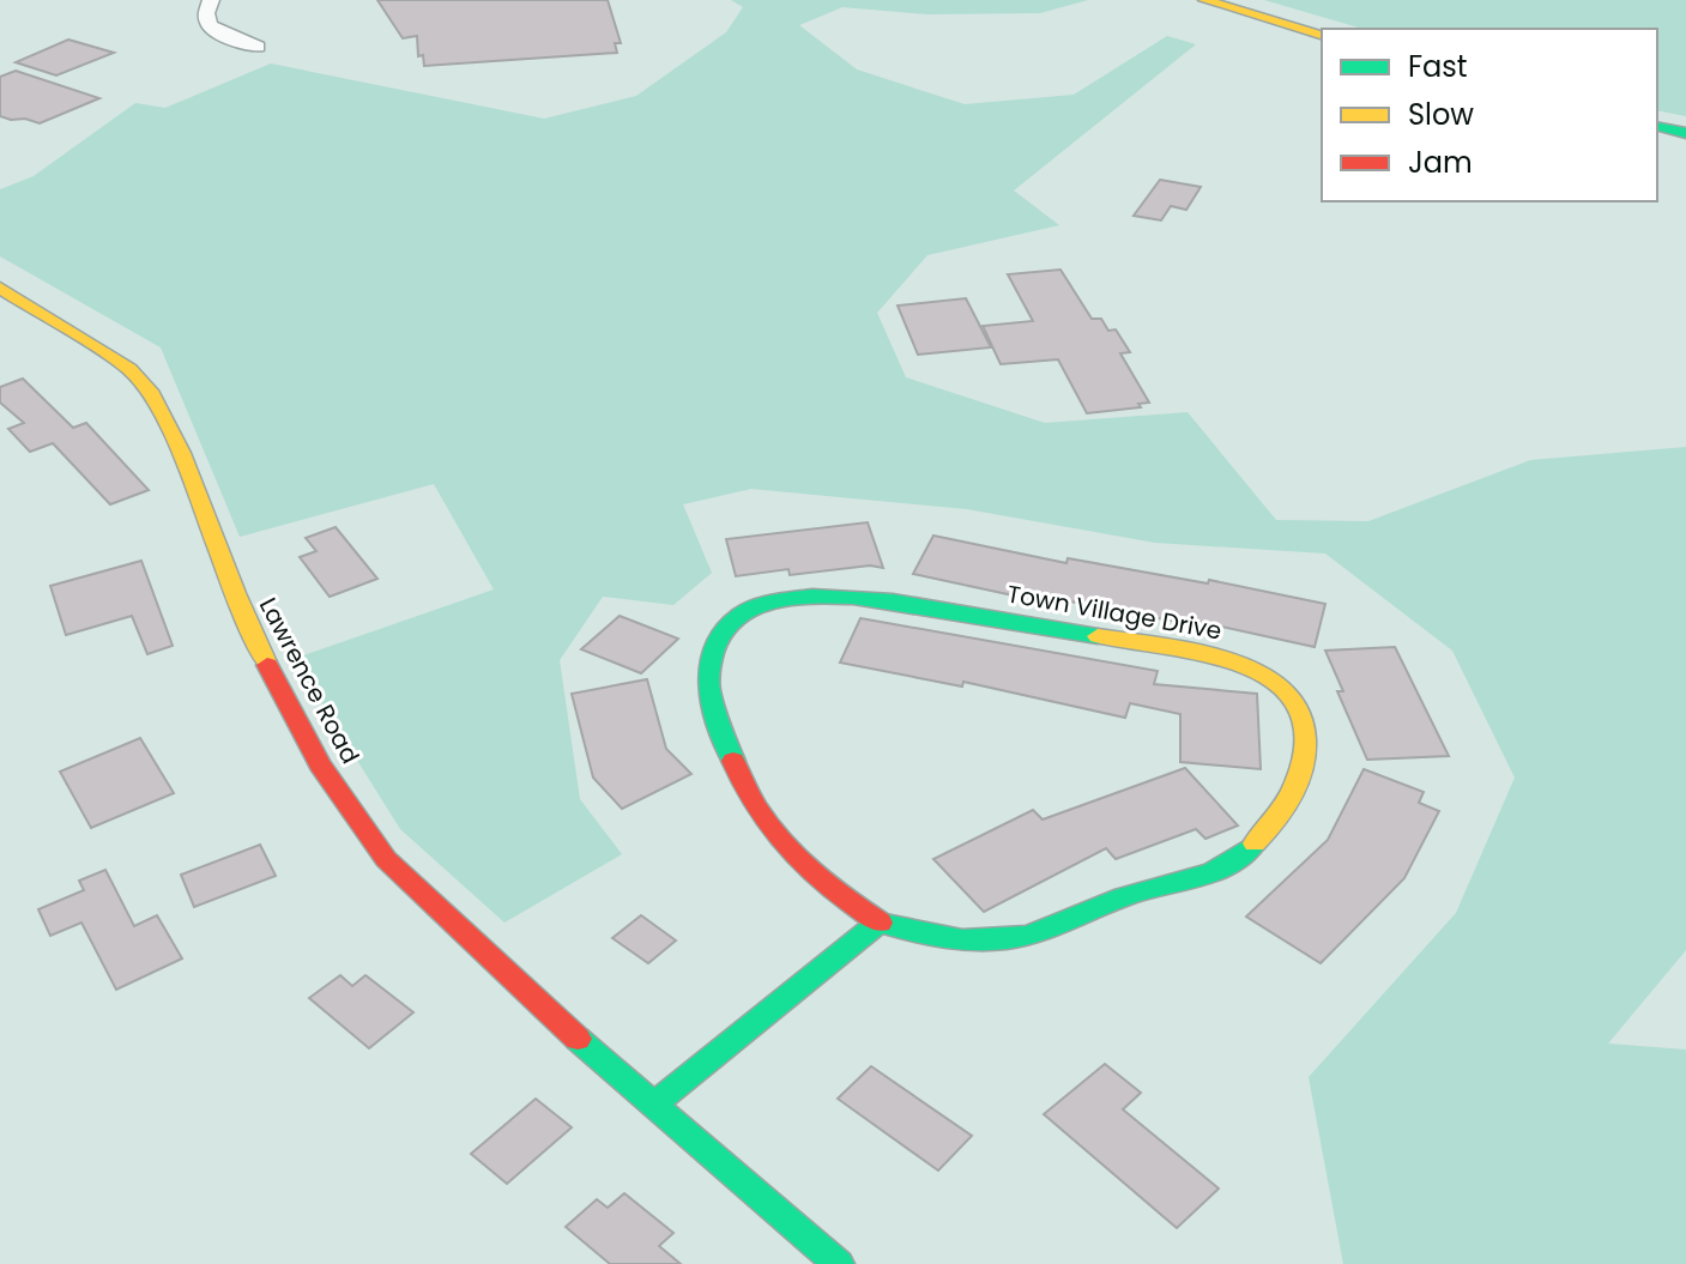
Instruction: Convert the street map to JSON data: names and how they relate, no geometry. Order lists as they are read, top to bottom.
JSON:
{
  "streets": {
    "street": ["Town Village Drive", "Lawrence Road"]
  },
  "legend": ["Fast", "Slow", "Jam"]
}
